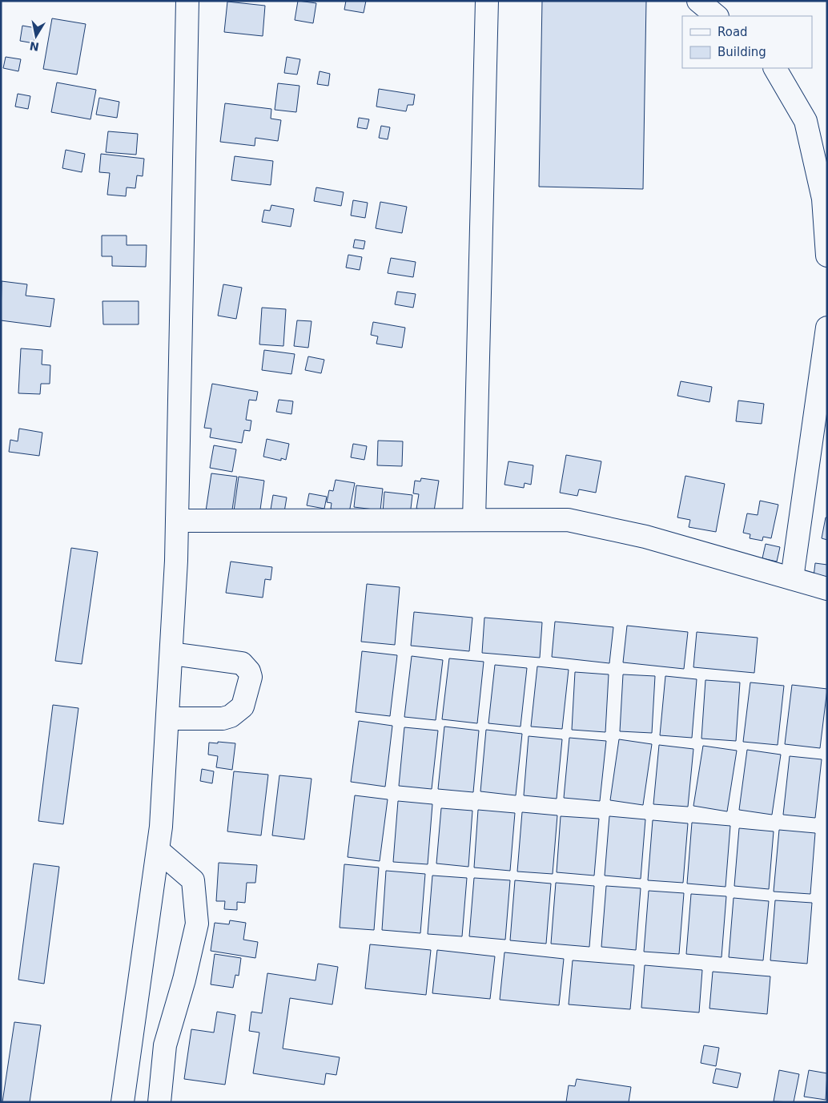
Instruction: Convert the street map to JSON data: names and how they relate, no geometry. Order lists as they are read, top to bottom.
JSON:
{
  "legend": ["Road", "Building"],
  "north": "bottom"
}
